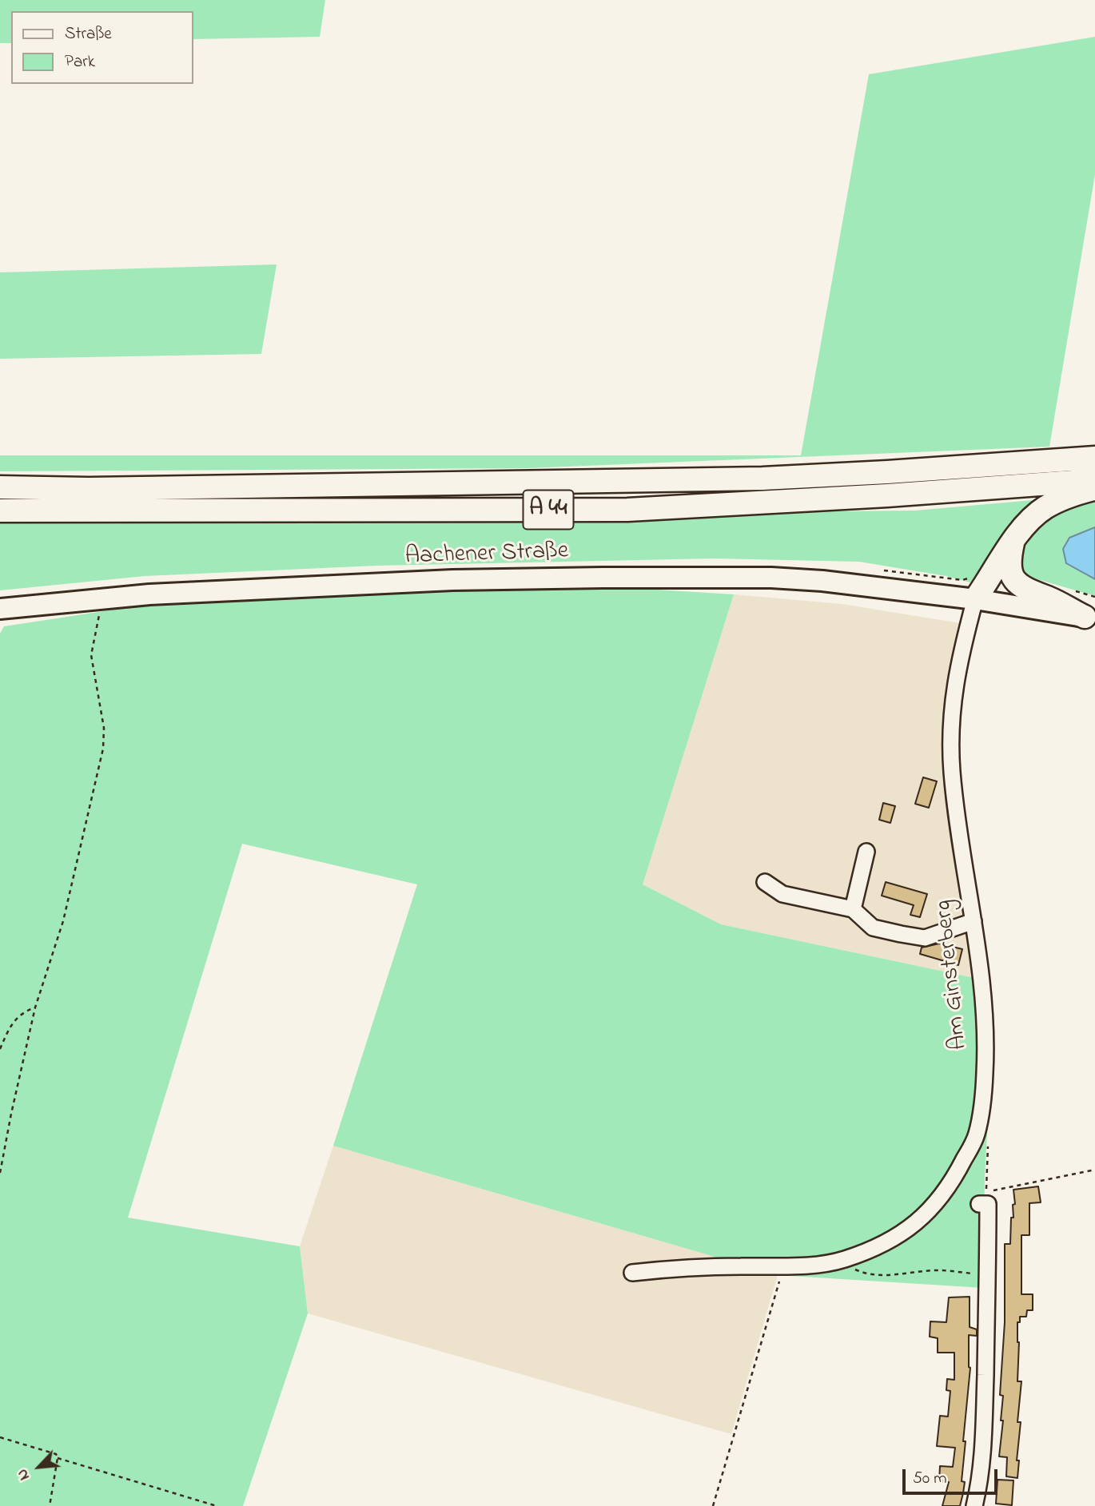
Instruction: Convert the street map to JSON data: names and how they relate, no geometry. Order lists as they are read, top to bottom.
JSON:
{
  "streets": {
    "highway": ["A 44"],
    "main road": ["Aachener Straße"],
    "street": ["Am Ginsterberg"]
  },
  "crossings": [
    ["Aachener Straße", "Am Ginsterberg"]
  ],
  "legend": ["Straße", "Park"],
  "scale_bar": "50 m",
  "north": "bottom left"
}
